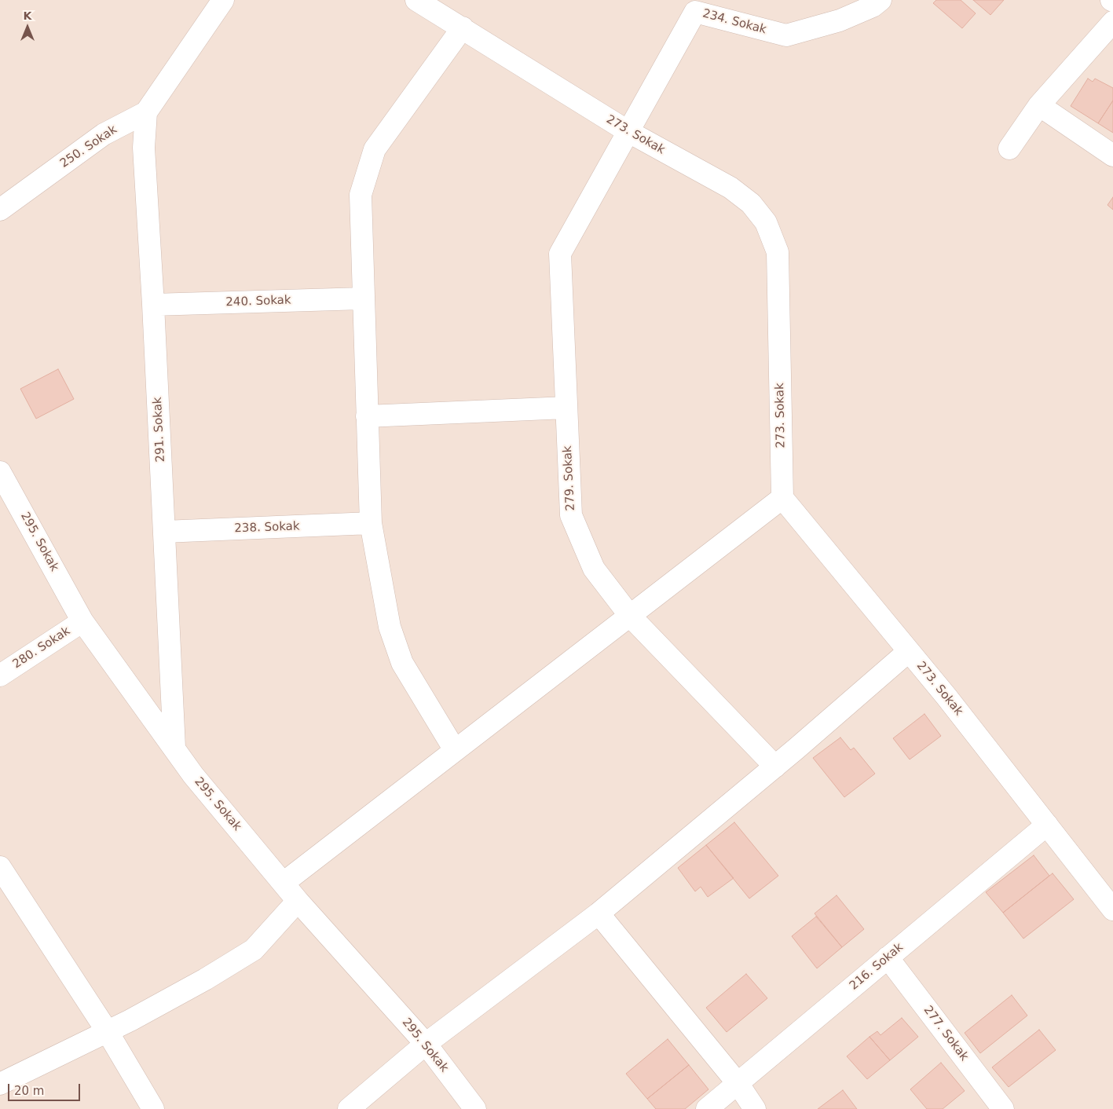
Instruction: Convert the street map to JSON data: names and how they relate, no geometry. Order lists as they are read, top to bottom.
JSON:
{
  "streets": {
    "street": [
      "234. Sokak",
      "273. Sokak",
      "250. Sokak",
      "240. Sokak",
      "291. Sokak",
      "279. Sokak",
      "238. Sokak",
      "295. Sokak",
      "280. Sokak",
      "216. Sokak",
      "277. Sokak"
    ]
  },
  "crossings": [
    ["234. Sokak", "273. Sokak"],
    ["234. Sokak", "279. Sokak"],
    ["273. Sokak", "279. Sokak"],
    ["273. Sokak", "216. Sokak"],
    ["250. Sokak", "291. Sokak"],
    ["240. Sokak", "291. Sokak"],
    ["291. Sokak", "238. Sokak"],
    ["291. Sokak", "295. Sokak"],
    ["295. Sokak", "280. Sokak"],
    ["216. Sokak", "277. Sokak"]
  ],
  "scale_bar": "20 m",
  "north": "top"
}
